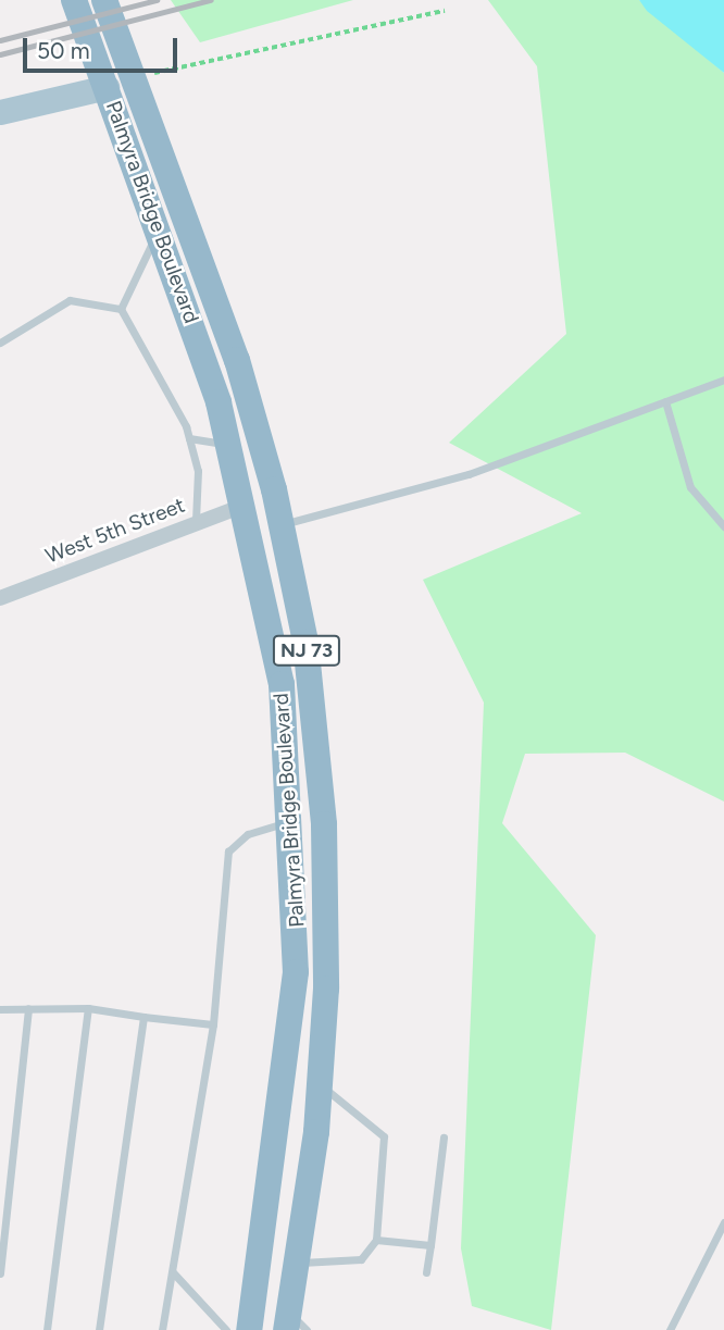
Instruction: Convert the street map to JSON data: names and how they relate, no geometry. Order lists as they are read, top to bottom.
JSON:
{
  "streets": {
    "highway": ["Palmyra Bridge Boulevard", "NJ 73"],
    "street": ["West 5th Street"]
  },
  "crossings": [
    ["Palmyra Bridge Boulevard", "West 5th Street"]
  ],
  "scale_bar": "50 m"
}
